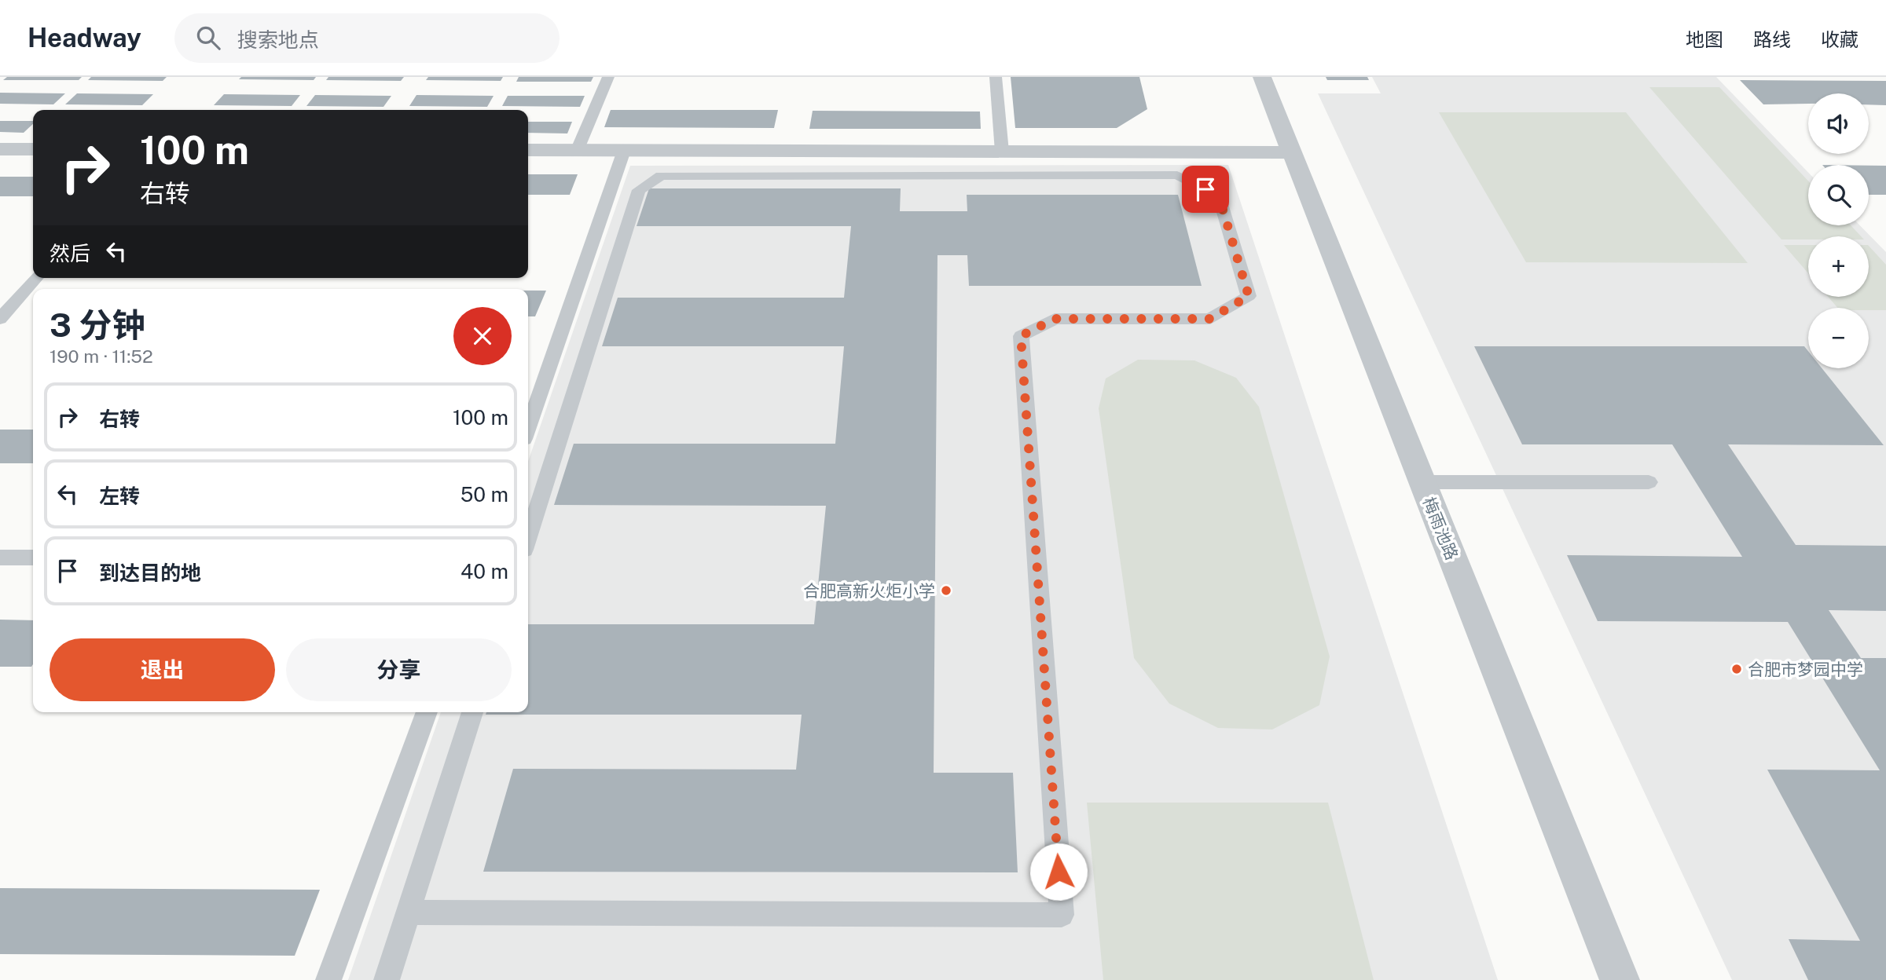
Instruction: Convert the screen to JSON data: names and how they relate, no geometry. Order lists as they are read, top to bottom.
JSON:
{
  "streets": {
    "street": ["梅雨池路"]
  },
  "places": ["合肥高新火炬小学", "合肥市梦园中学"],
  "page": {
    "header": "Headway",
    "search": "搜索地点",
    "nav": ["地图", "路线", "收藏"],
    "map_buttons": ["+", "−"],
    "turn": ["100 m", "右转"],
    "then": "然后",
    "heading": ["3 分钟", "190 m · 11:52"],
    "list": [
      {
        "name": "右转",
        "value": "100 m"
      },
      {
        "name": "左转",
        "value": "50 m"
      },
      {
        "name": "到达目的地",
        "value": "40 m"
      }
    ],
    "buttons": ["退出", "分享"]
  }
}
